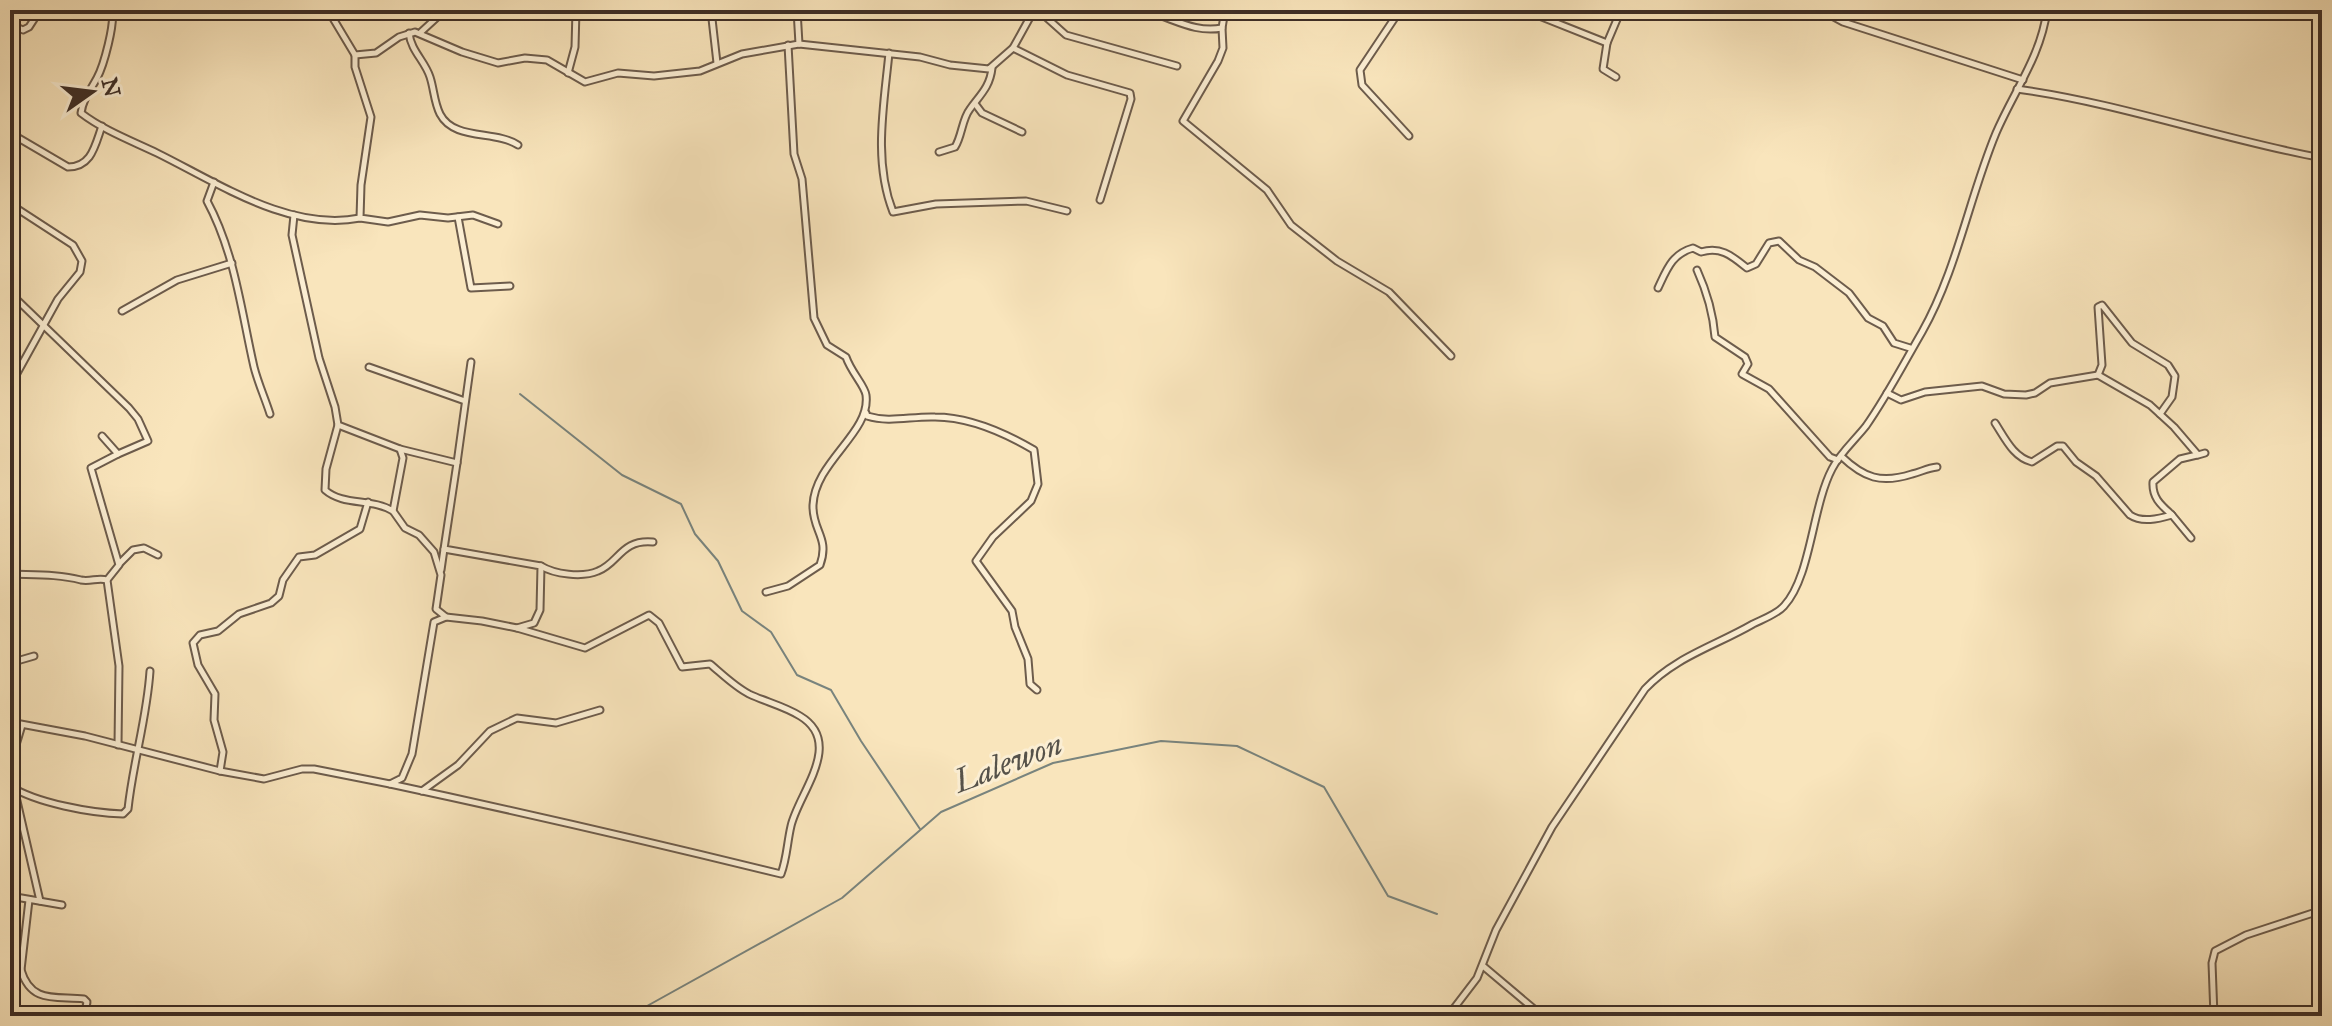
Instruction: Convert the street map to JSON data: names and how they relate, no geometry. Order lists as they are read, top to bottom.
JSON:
{
  "water": ["Lalewon"],
  "north": "right"
}
